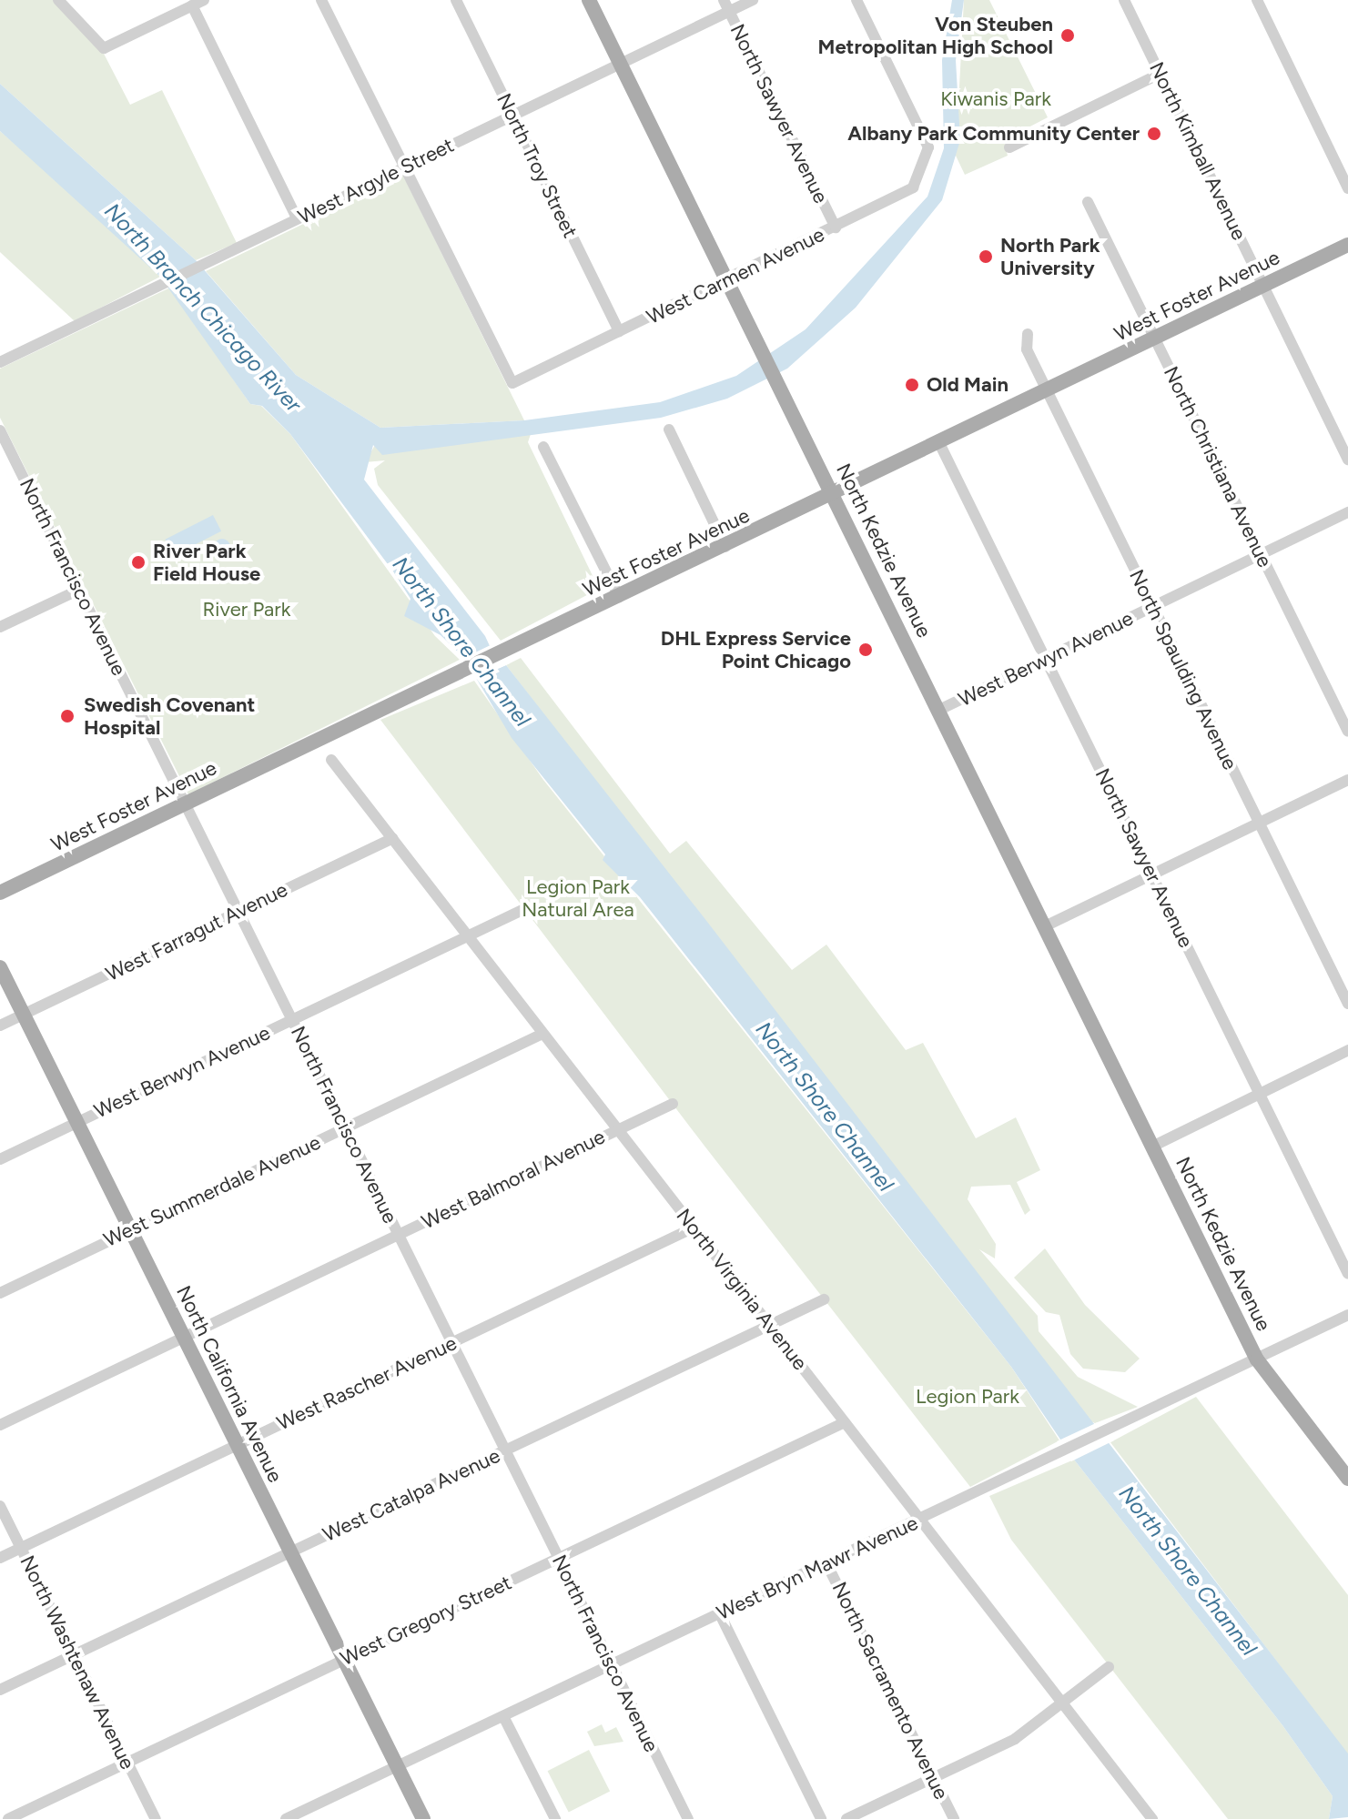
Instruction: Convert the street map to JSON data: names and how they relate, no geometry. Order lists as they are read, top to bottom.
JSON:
{
  "streets": {
    "main road": ["West Foster Avenue", "North Kedzie Avenue", "North California Avenue"],
    "street": [
      "North Sawyer Avenue",
      "North Kimball Avenue",
      "North Troy Street",
      "West Argyle Street",
      "West Carmen Avenue",
      "North Christiana Avenue",
      "North Francisco Avenue",
      "West Berwyn Avenue",
      "North Spaulding Avenue",
      "West Farragut Avenue",
      "West Balmoral Avenue",
      "West Summerdale Avenue",
      "North Virginia Avenue",
      "West Rascher Avenue",
      "West Catalpa Avenue",
      "West Bryn Mawr Avenue",
      "West Gregory Street",
      "North Washtenaw Avenue",
      "North Sacramento Avenue"
    ]
  },
  "crossings": [
    ["North Sawyer Avenue", "West Argyle Street"],
    ["North Sawyer Avenue", "West Carmen Avenue"],
    ["North Sawyer Avenue", "West Foster Avenue"],
    ["North Sawyer Avenue", "West Berwyn Avenue"],
    ["North Kimball Avenue", "West Foster Avenue"],
    ["North Troy Street", "West Argyle Street"],
    ["North Troy Street", "West Carmen Avenue"],
    ["West Argyle Street", "West Carmen Avenue"],
    ["West Argyle Street", "North Kedzie Avenue"],
    ["West Carmen Avenue", "North Kedzie Avenue"],
    ["West Foster Avenue", "North Christiana Avenue"],
    ["West Foster Avenue", "North Kedzie Avenue"],
    ["West Foster Avenue", "North Francisco Avenue"],
    ["West Foster Avenue", "North Spaulding Avenue"],
    ["North Christiana Avenue", "West Berwyn Avenue"],
    ["North Kedzie Avenue", "West Berwyn Avenue"],
    ["North Kedzie Avenue", "West Bryn Mawr Avenue"],
    ["North Francisco Avenue", "West Berwyn Avenue"],
    ["North Francisco Avenue", "West Farragut Avenue"],
    ["North Francisco Avenue", "West Balmoral Avenue"],
    ["North Francisco Avenue", "West Summerdale Avenue"],
    ["North Francisco Avenue", "West Rascher Avenue"],
    ["North Francisco Avenue", "West Catalpa Avenue"],
    ["North Francisco Avenue", "West Bryn Mawr Avenue"],
    ["North Francisco Avenue", "West Gregory Street"],
    ["West Berwyn Avenue", "North Spaulding Avenue"],
    ["West Berwyn Avenue", "North Virginia Avenue"],
    ["West Berwyn Avenue", "North California Avenue"],
    ["West Farragut Avenue", "North Virginia Avenue"],
    ["West Farragut Avenue", "North California Avenue"],
    ["West Balmoral Avenue", "North Virginia Avenue"],
    ["West Balmoral Avenue", "North California Avenue"],
    ["West Summerdale Avenue", "North Virginia Avenue"],
    ["West Summerdale Avenue", "North California Avenue"],
    ["North Virginia Avenue", "West Rascher Avenue"],
    ["North Virginia Avenue", "West Catalpa Avenue"],
    ["North Virginia Avenue", "West Bryn Mawr Avenue"],
    ["North Virginia Avenue", "West Gregory Street"],
    ["West Rascher Avenue", "North California Avenue"],
    ["West Rascher Avenue", "North Washtenaw Avenue"],
    ["North California Avenue", "West Catalpa Avenue"],
    ["North California Avenue", "West Bryn Mawr Avenue"],
    ["North California Avenue", "West Gregory Street"],
    ["West Catalpa Avenue", "North Washtenaw Avenue"],
    ["West Bryn Mawr Avenue", "North Sacramento Avenue"],
    ["West Gregory Street", "North Washtenaw Avenue"]
  ],
  "water": ["North Branch Chicago River", "North Shore Channel"],
  "parks": [
    "Kiwanis Park",
    "River Park",
    "Legion Park Natural Area",
    "Legion Park"
  ],
  "places": [
    "Von Steuben Metropolitan High School",
    "Albany Park Community Center",
    "North Park University",
    "Old Main",
    "River Park Field House",
    "DHL Express Service Point Chicago",
    "Swedish Covenant Hospital"
  ]
}
